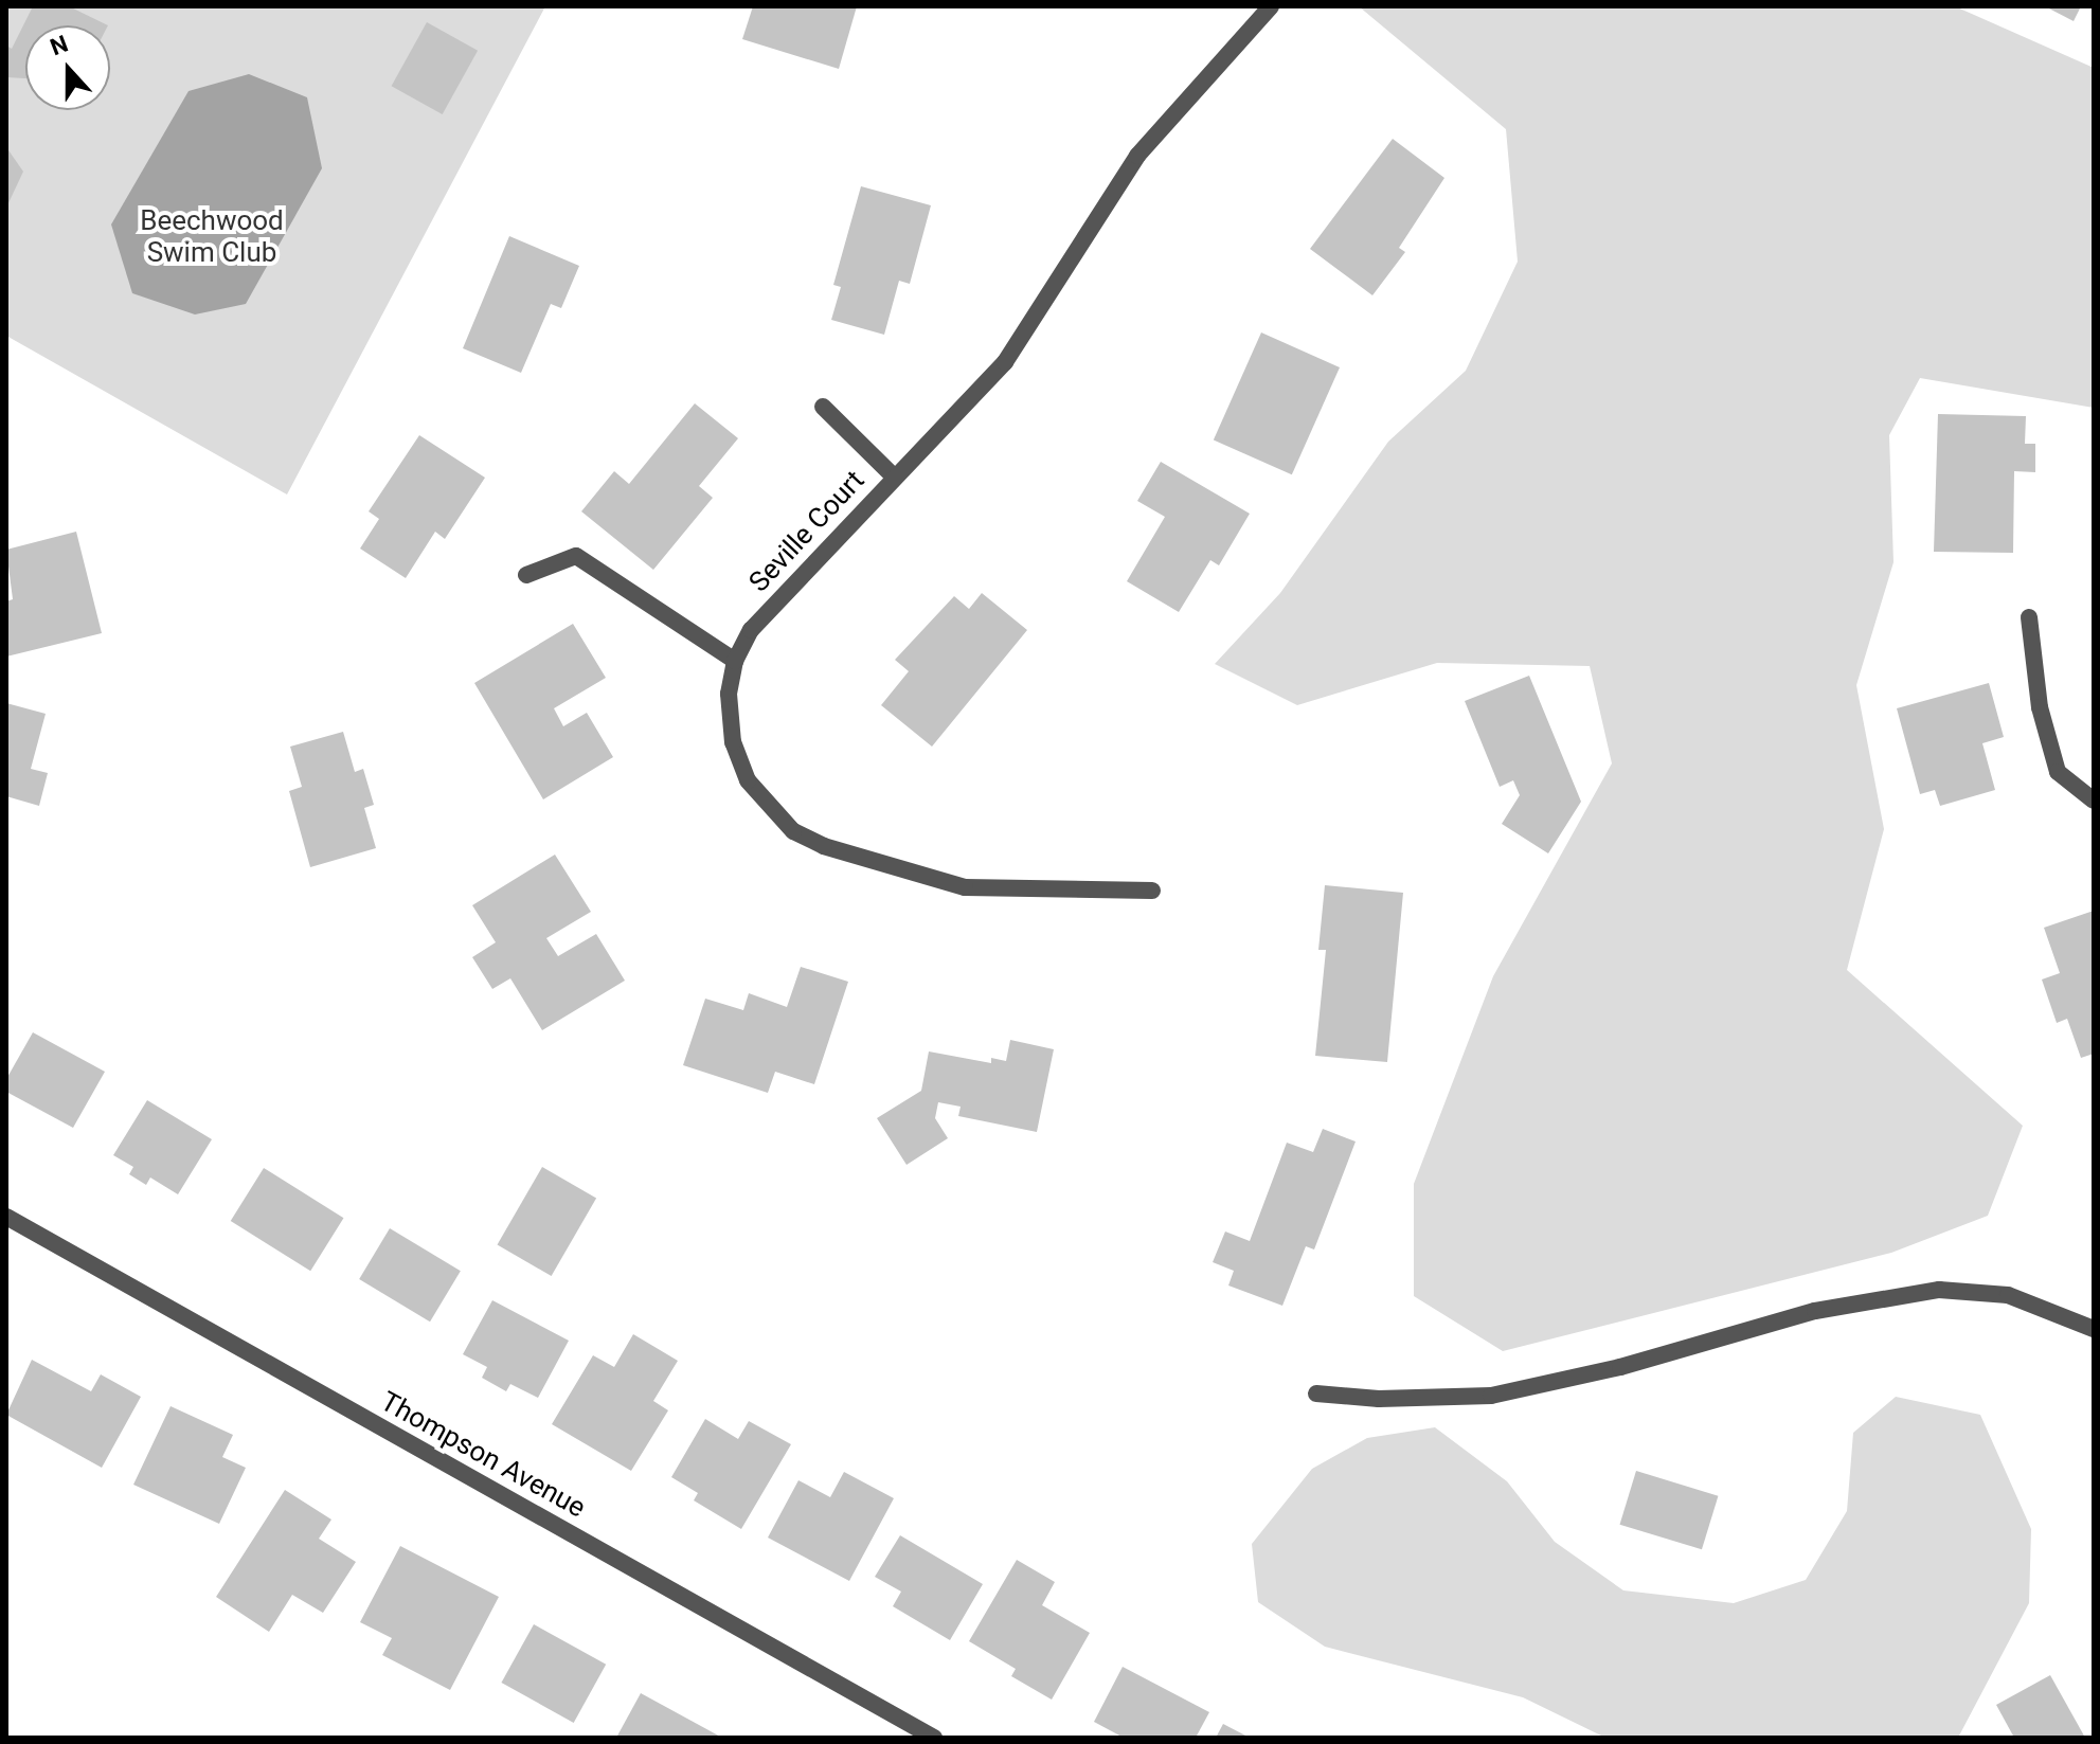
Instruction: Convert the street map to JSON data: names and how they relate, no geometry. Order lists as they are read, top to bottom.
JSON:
{
  "streets": {
    "street": ["Seville Court", "Thompson Avenue"]
  },
  "parks": ["Beechwood Swim Club"],
  "north": "top"
}
